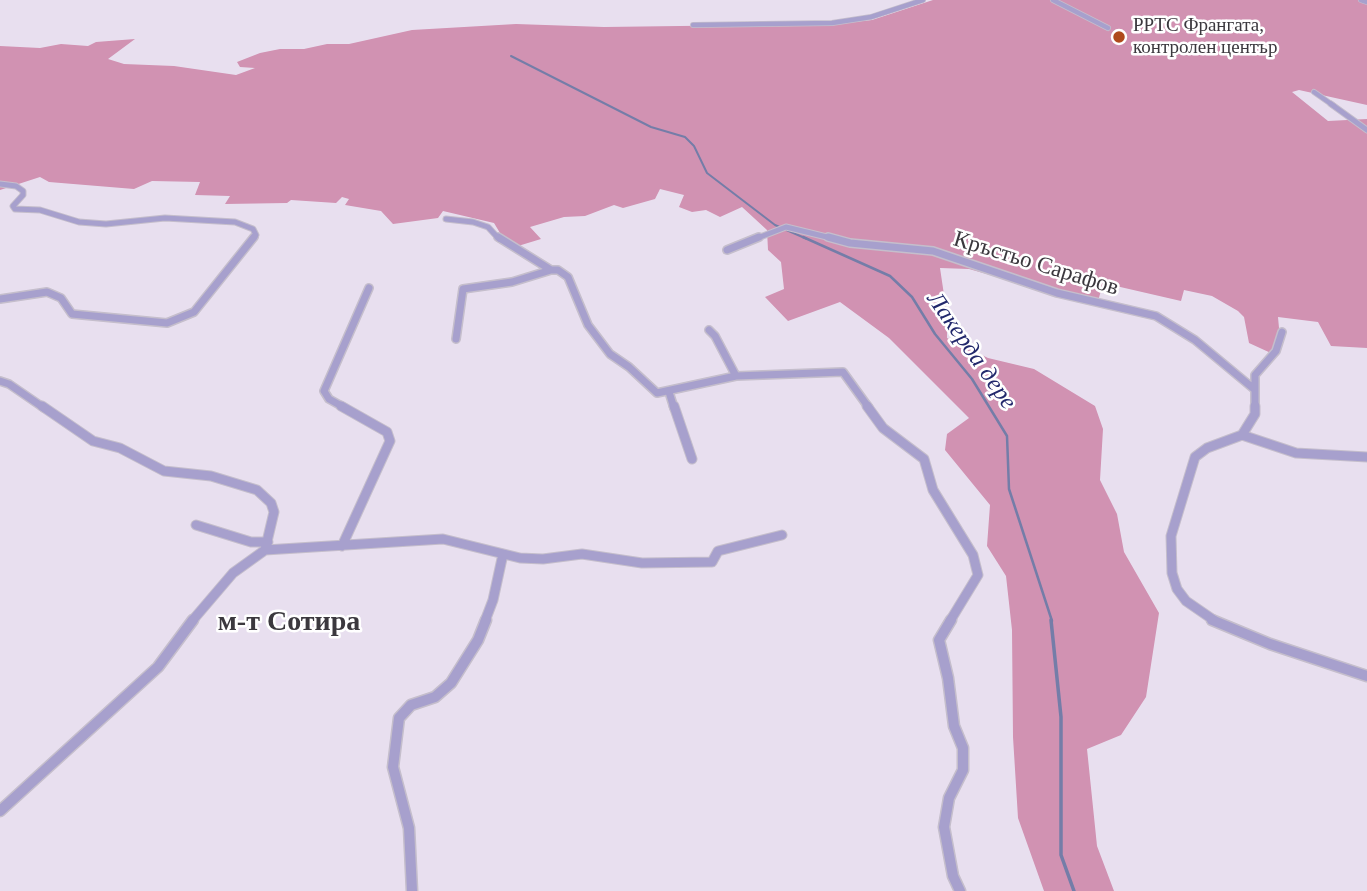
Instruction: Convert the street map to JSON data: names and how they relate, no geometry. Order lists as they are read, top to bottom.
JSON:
{
  "streets": {
    "street": ["Кръстьо Сарафов"]
  },
  "districts": ["м-т Сотира"],
  "water": ["Лакерда дере"],
  "places": ["РРТС Франгата, контролен център"]
}
